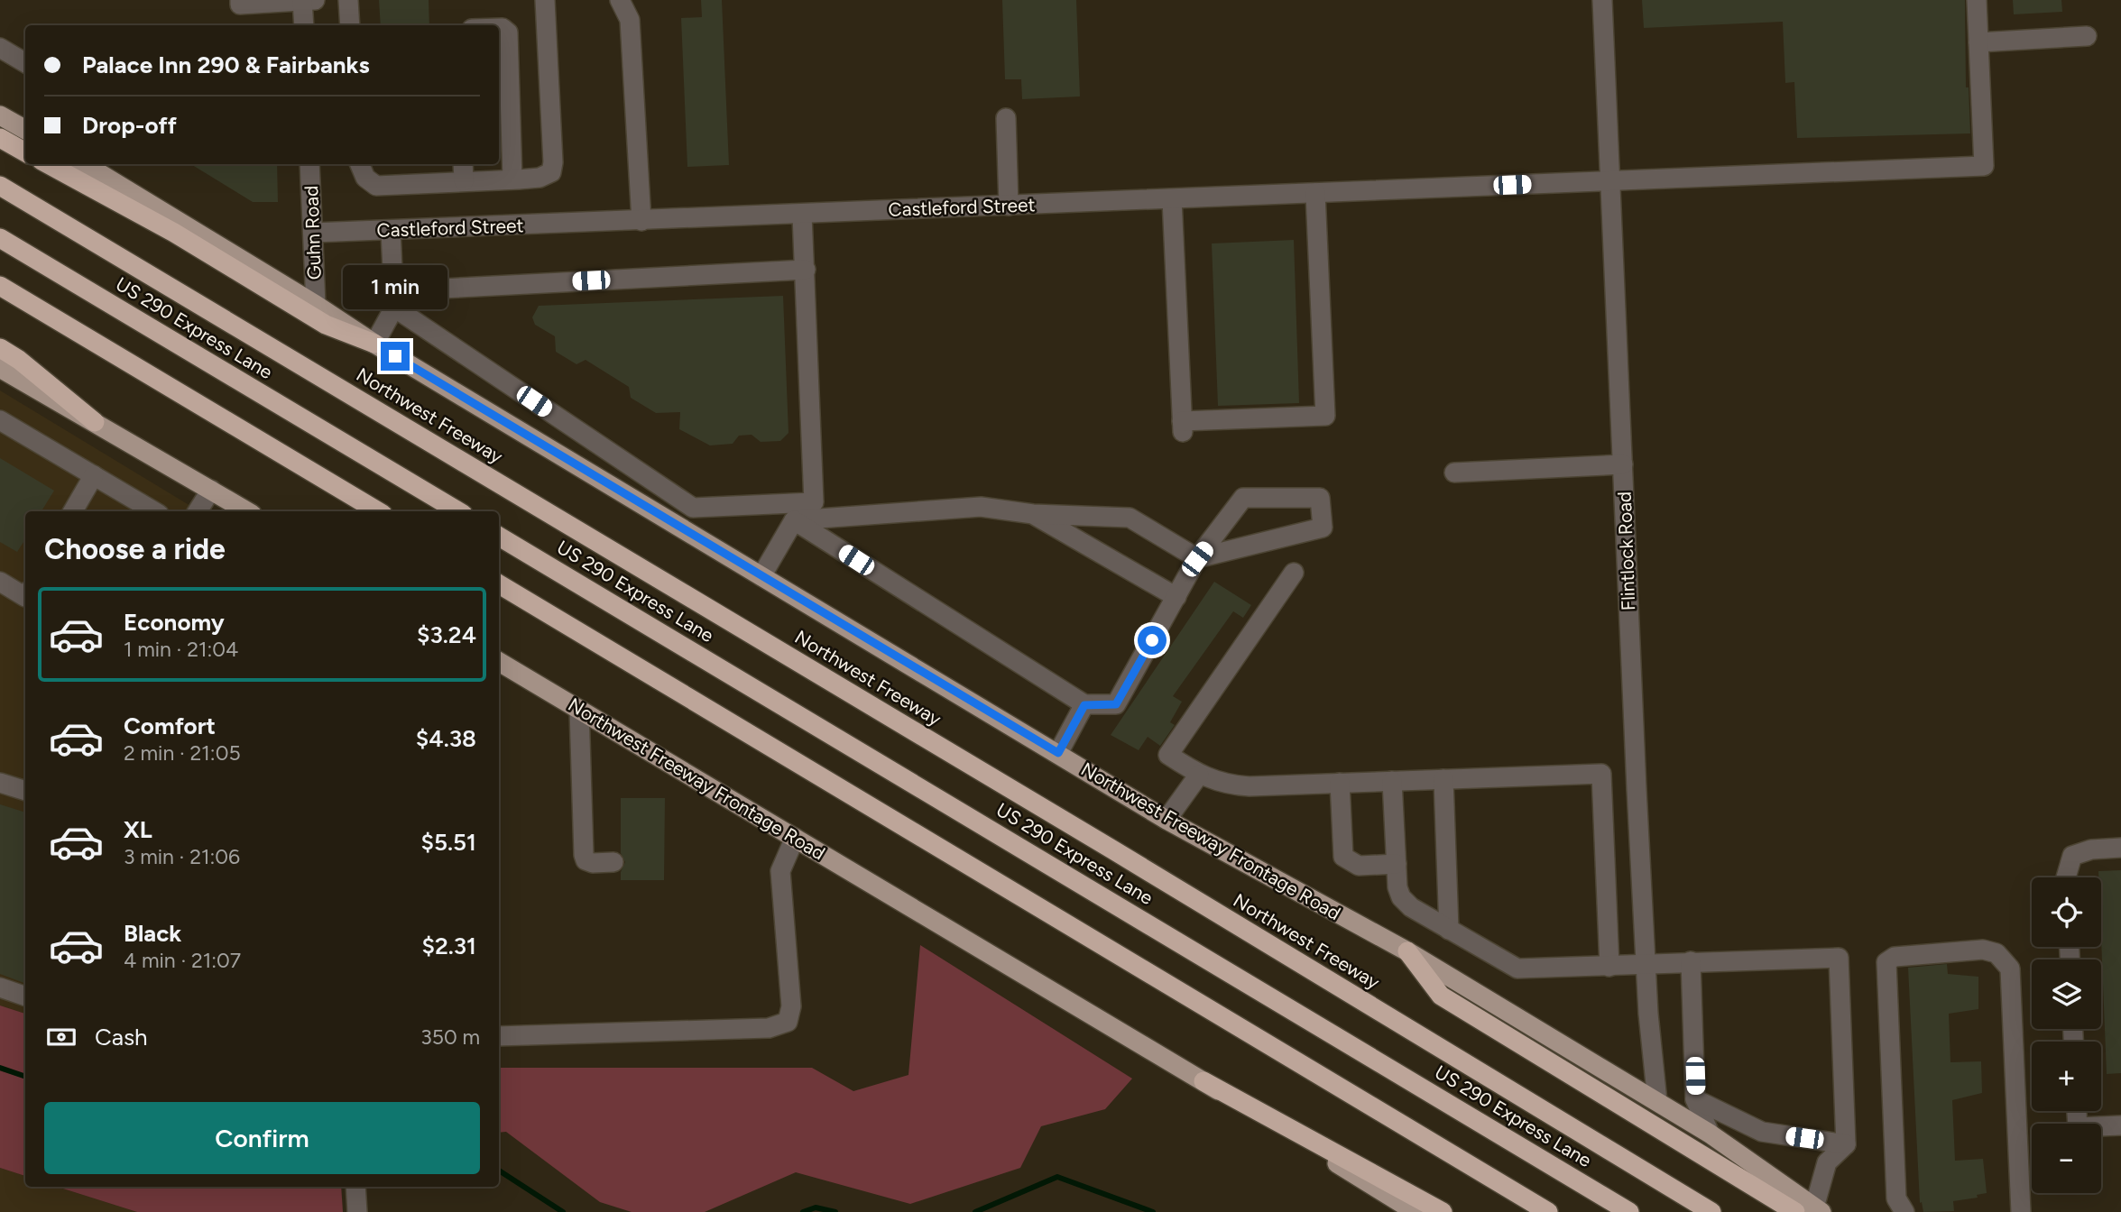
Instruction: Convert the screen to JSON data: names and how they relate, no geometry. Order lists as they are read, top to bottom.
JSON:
{
  "streets": {
    "highway": ["US 290 Express Lane", "Northwest Freeway"],
    "main road": ["Northwest Freeway Frontage Road"],
    "street": ["Castleford Street", "Guhn Road", "Flintlock Road"]
  },
  "crossings": [
    ["Castleford Street", "Guhn Road"],
    ["Castleford Street", "Flintlock Road"],
    ["Guhn Road", "Northwest Freeway Frontage Road"],
    ["Flintlock Road", "Northwest Freeway Frontage Road"]
  ],
  "page": {
    "banner": ["Palace Inn 290 & Fairbanks", "Drop-off"],
    "bubble": "1 min",
    "heading": "Choose a ride",
    "list": [
      {
        "name": "Economy",
        "note": "1 min · 21:04",
        "value": "$3.24"
      },
      {
        "name": "Comfort",
        "note": "2 min · 21:05",
        "value": "$4.38"
      },
      {
        "name": "XL",
        "note": "3 min · 21:06",
        "value": "$5.51"
      },
      {
        "name": "Black",
        "note": "4 min · 21:07",
        "value": "$2.31"
      }
    ],
    "map_buttons": ["+", "−"],
    "pay": ["Cash", "350 m"],
    "buttons": "Confirm"
  }
}
